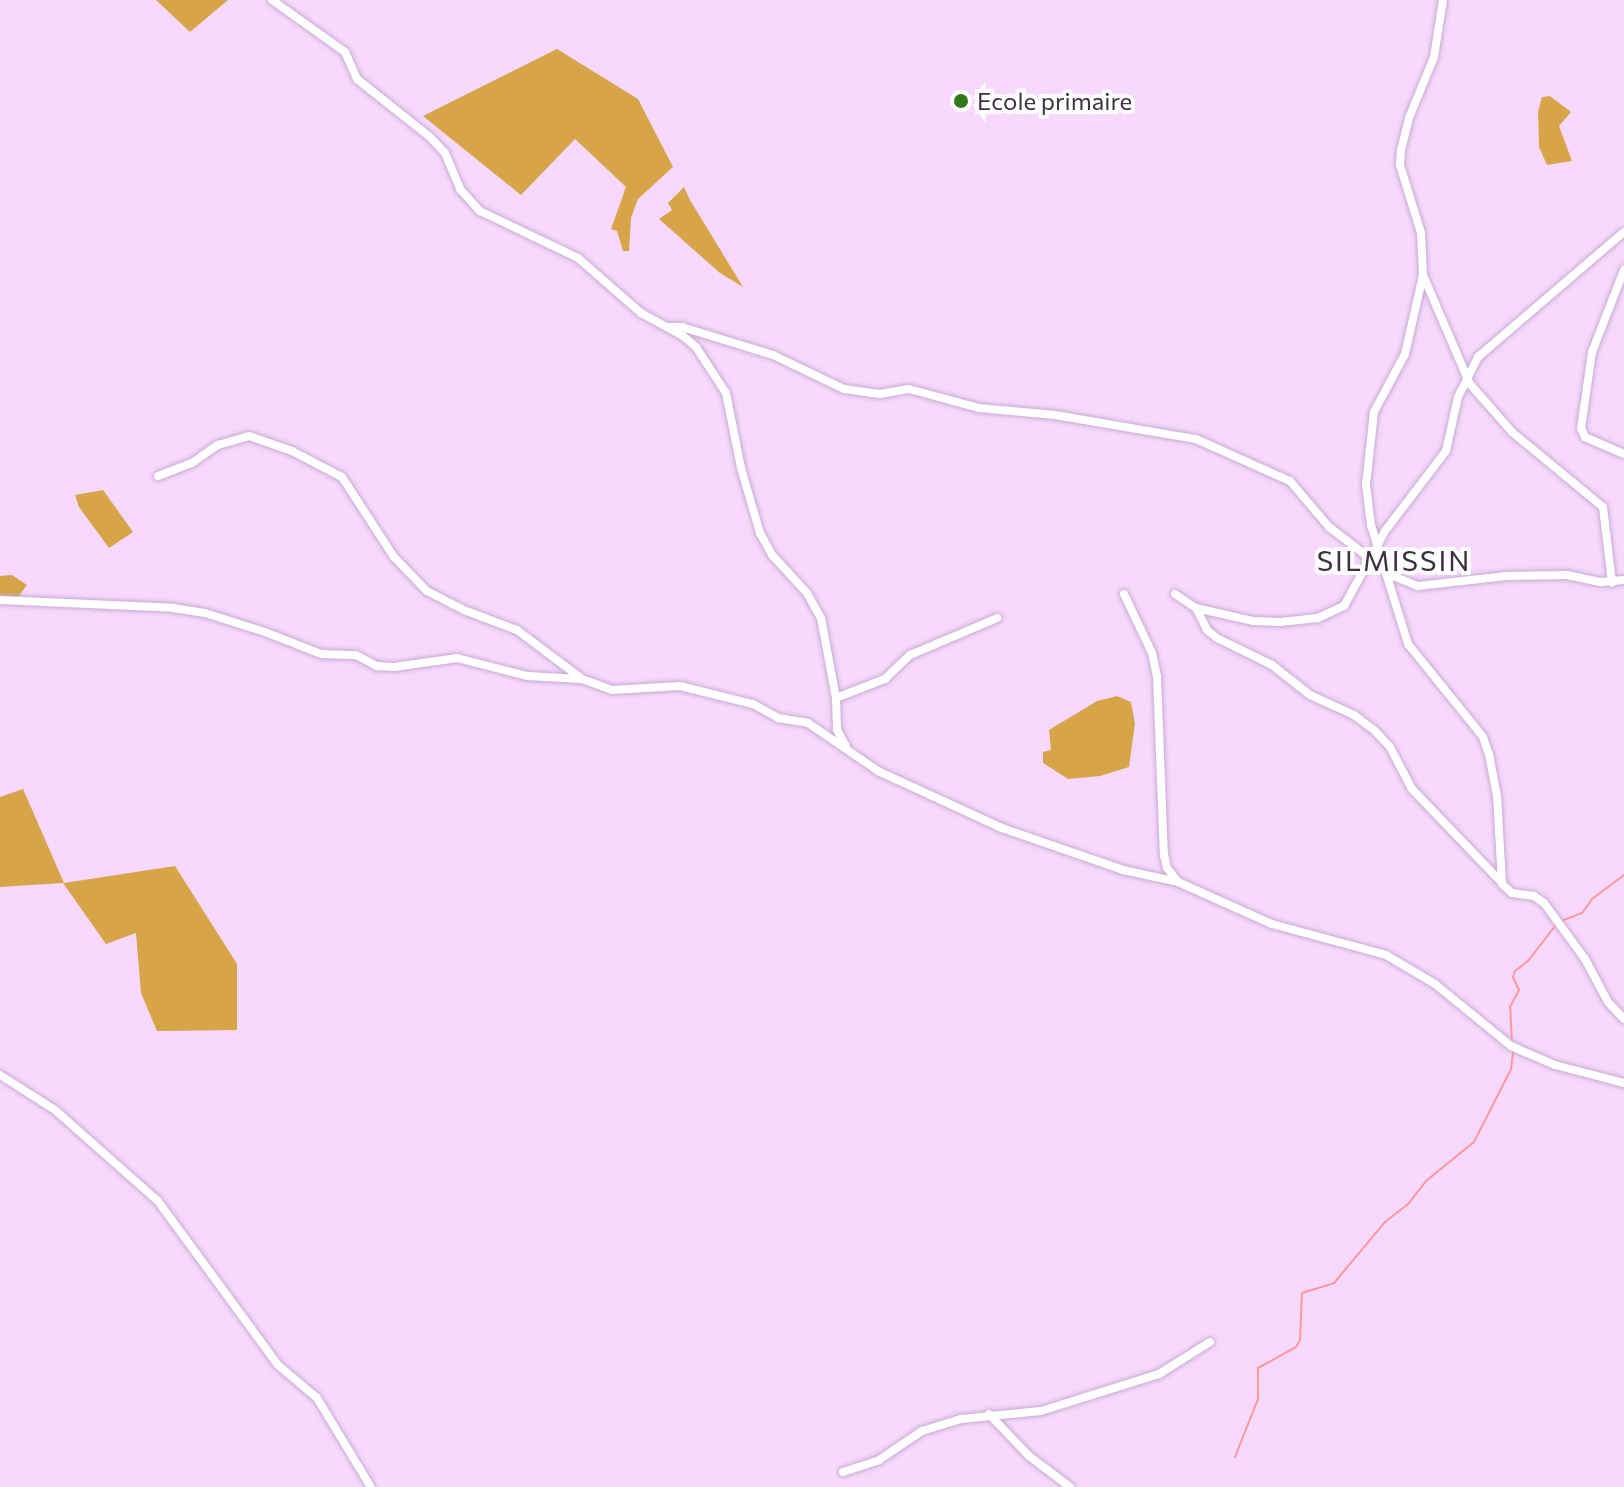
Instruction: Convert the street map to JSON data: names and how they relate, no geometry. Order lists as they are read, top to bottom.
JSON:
{
  "districts": ["SILMISSIN"],
  "places": ["Ecole primaire"]
}
